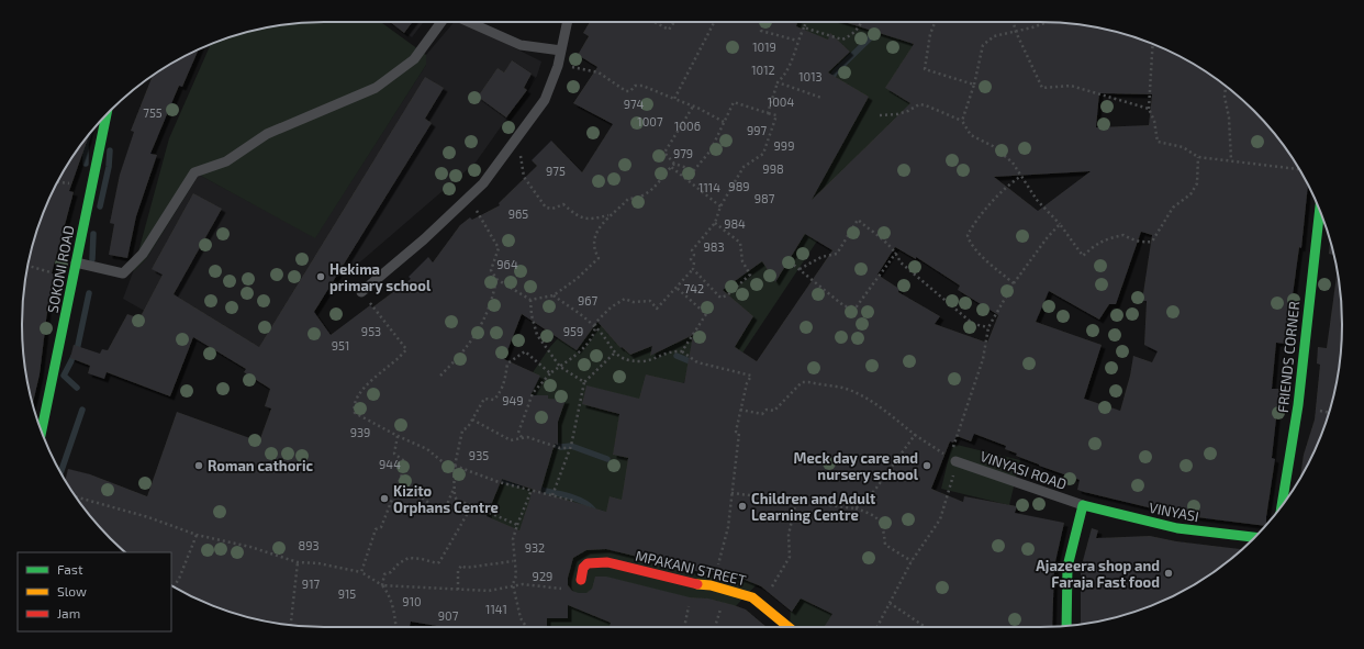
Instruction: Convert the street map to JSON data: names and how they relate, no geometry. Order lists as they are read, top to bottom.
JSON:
{
  "streets": {
    "street": [
      "SOKONI ROAD",
      "FRIENDS CORNER",
      "VINYASI",
      "MPAKANI STREET"
    ],
    "lane": ["VINYASI ROAD"]
  },
  "crossings": [
    ["VINYASI ROAD", "VINYASI"]
  ],
  "places": [
    "Hekima primary school",
    "Roman cathoric",
    "Meck day care and nursery school",
    "Kizito Orphans Centre",
    "Children and Adult Learning Centre",
    "Ajazeera shop and Faraja Fast food"
  ],
  "house_numbers": [
    "1019",
    "1012",
    "1013",
    "1004",
    "974",
    "755",
    "1007",
    "1006",
    "997",
    "999",
    "979",
    "998",
    "975",
    "989",
    "1114",
    "987",
    "965",
    "984",
    "983",
    "964",
    "742",
    "967",
    "953",
    "959",
    "951",
    "949",
    "939",
    "935",
    "944",
    "893",
    "932",
    "929",
    "917",
    "915",
    "910",
    "1141",
    "907"
  ],
  "legend": ["Fast", "Slow", "Jam"]
}
